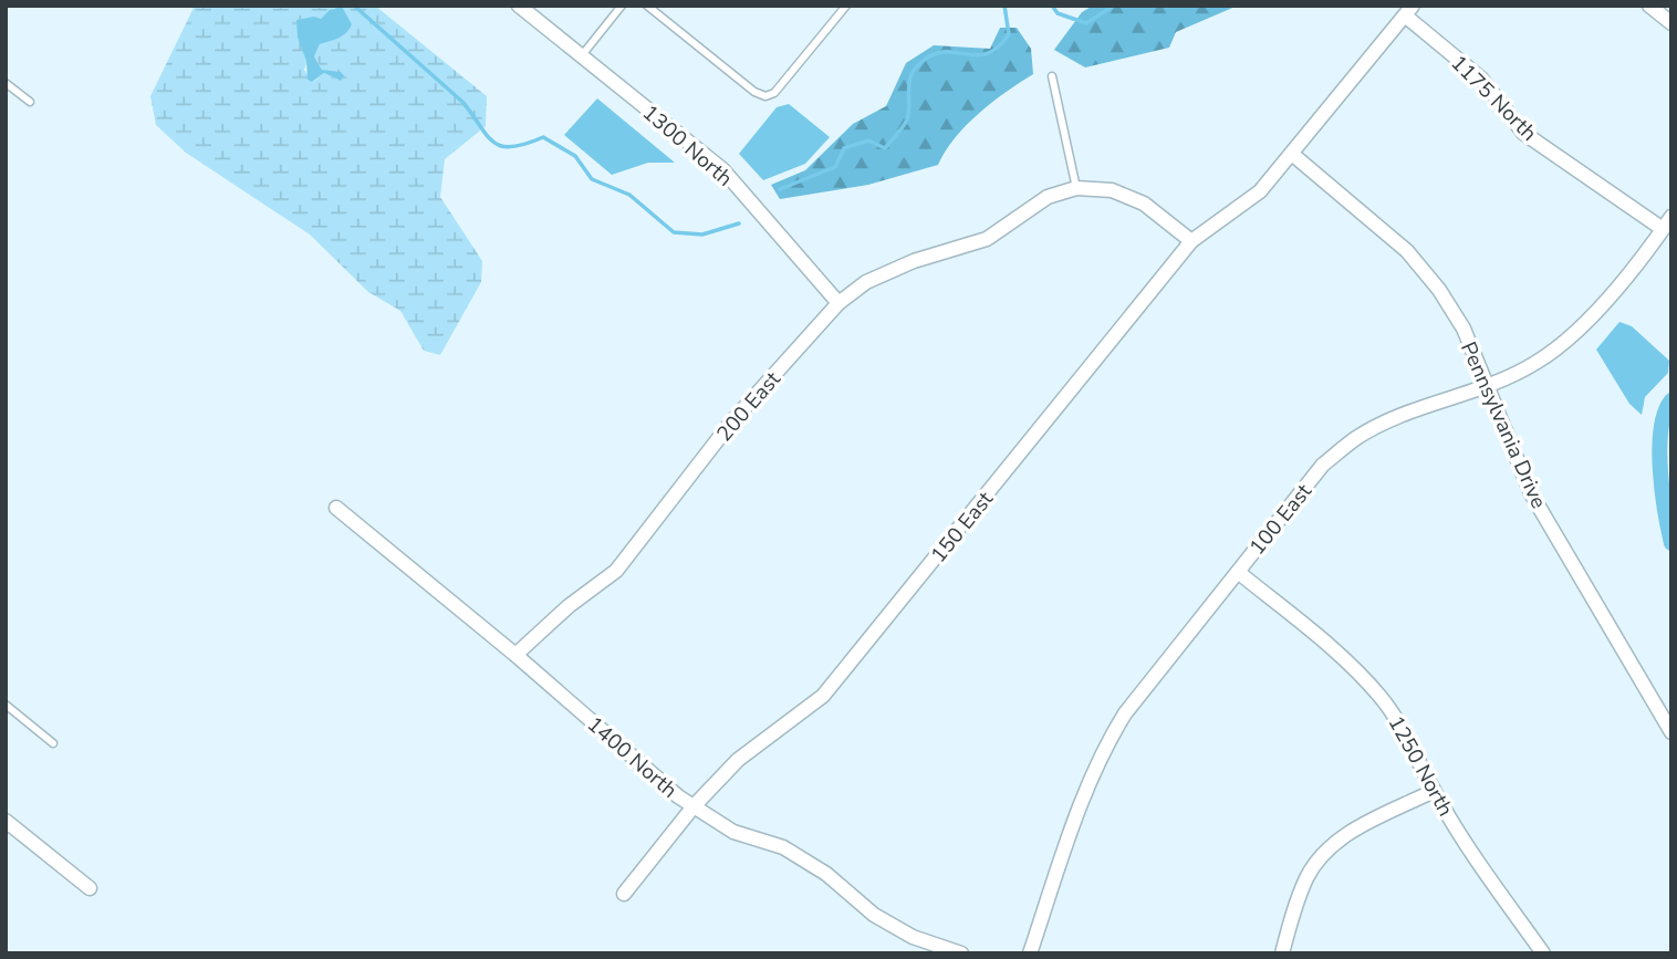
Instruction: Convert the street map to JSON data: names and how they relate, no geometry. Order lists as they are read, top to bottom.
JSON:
{
  "streets": {
    "street": [
      "1175 North",
      "1300 North",
      "200 East",
      "Pennsylvania Drive",
      "100 East",
      "150 East",
      "1400 North",
      "1250 North"
    ]
  },
  "crossings": [
    ["1175 North", "100 East"],
    ["1175 North", "150 East"],
    ["1300 North", "200 East"],
    ["200 East", "1400 North"],
    ["Pennsylvania Drive", "100 East"],
    ["Pennsylvania Drive", "150 East"],
    ["100 East", "1250 North"],
    ["150 East", "1400 North"]
  ]
}
